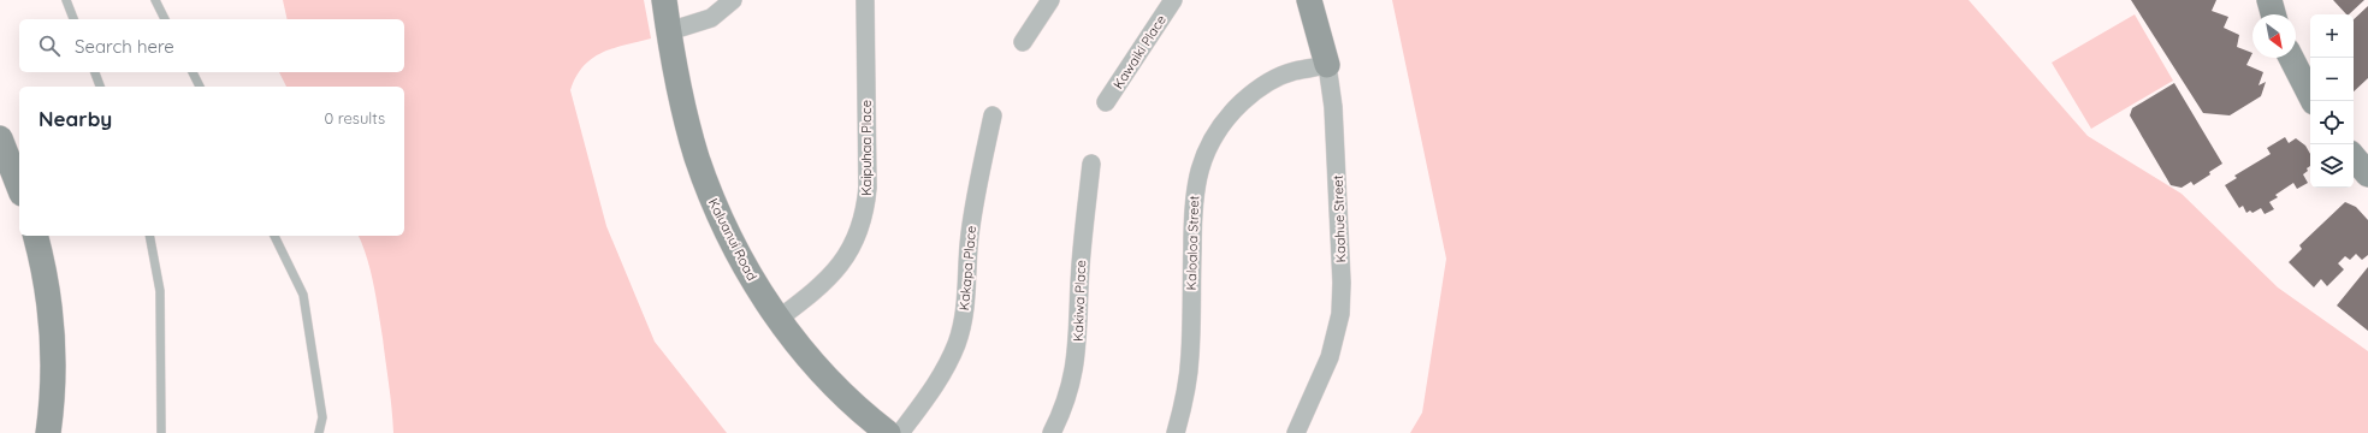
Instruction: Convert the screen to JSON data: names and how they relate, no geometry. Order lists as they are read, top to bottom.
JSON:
{
  "streets": {
    "street": [
      "Kawaiki Place",
      "Kaipuhaa Place",
      "Kaahue Street",
      "Kaluanui Road",
      "Kaloaloa Street",
      "Kakapa Place",
      "Kakiwa Place"
    ]
  },
  "crossings": [
    ["Kaipuhaa Place", "Kaluanui Road"],
    ["Kaahue Street", "Kaloaloa Street"]
  ],
  "north": "bottom right",
  "page": {
    "map_buttons": ["+", "−"],
    "search": "Search here",
    "heading": ["Nearby", "0 results"]
  }
}
